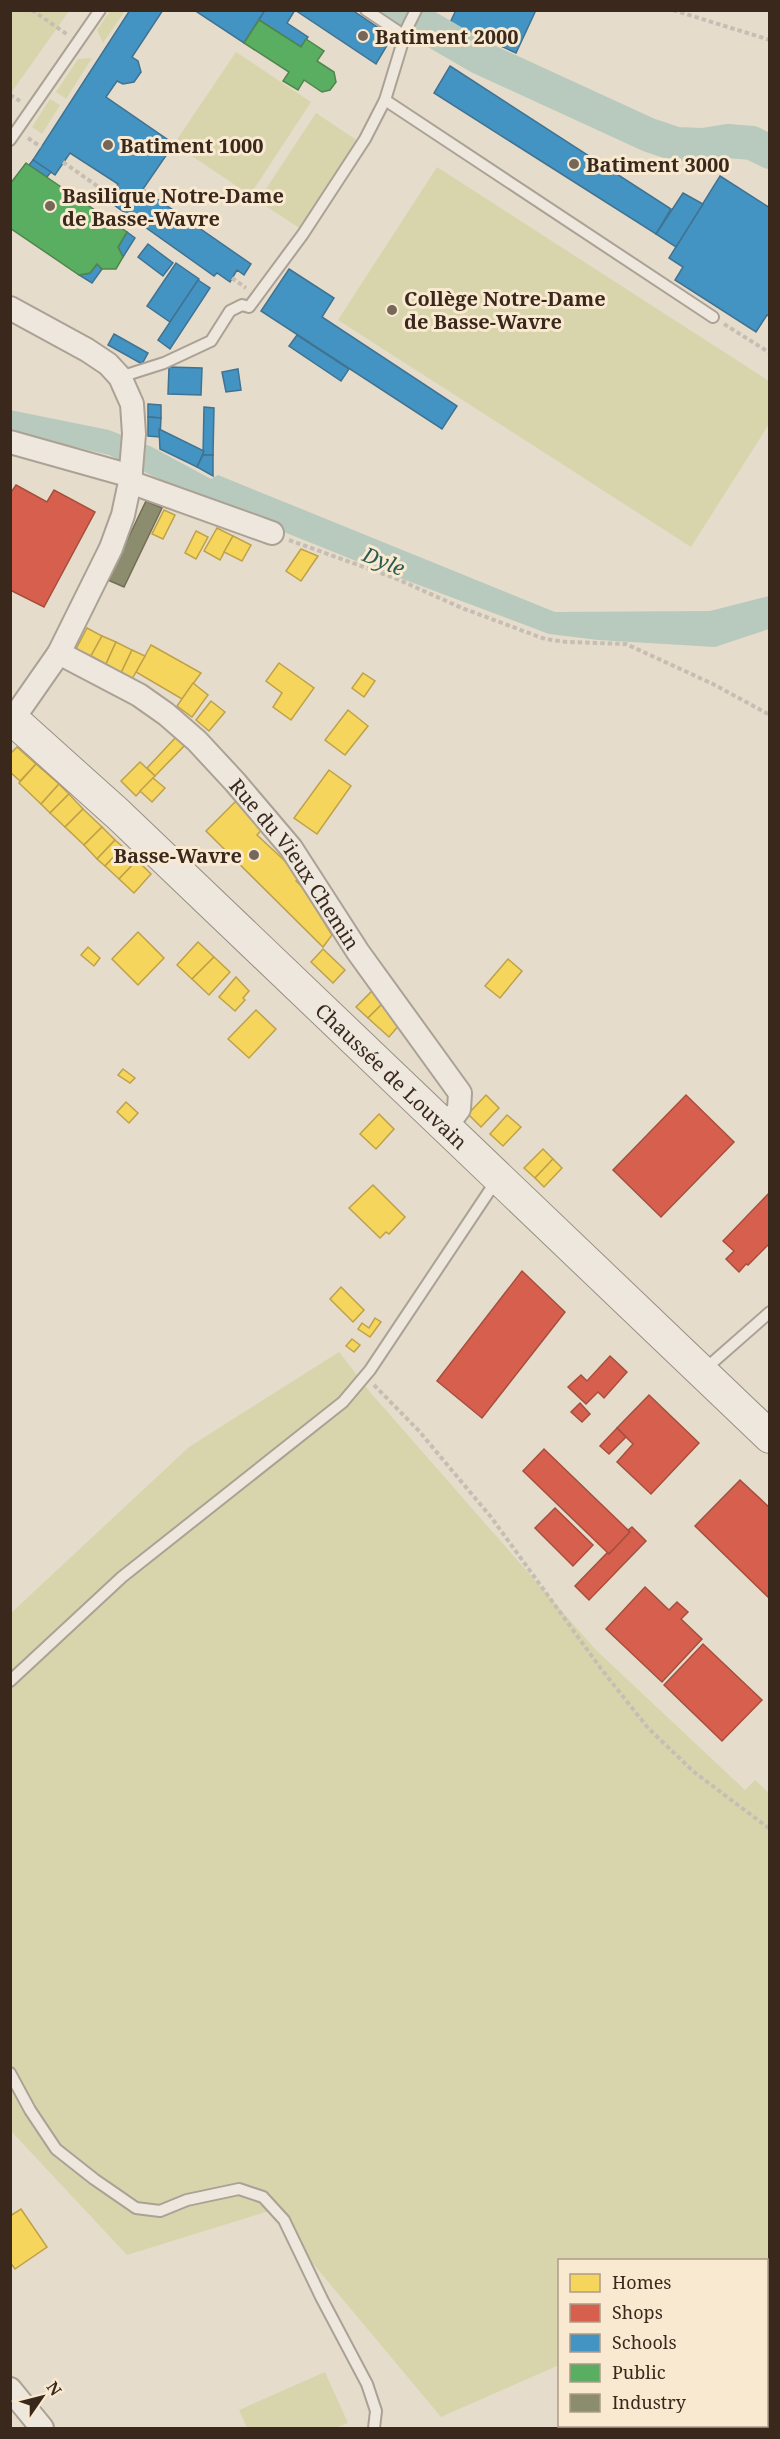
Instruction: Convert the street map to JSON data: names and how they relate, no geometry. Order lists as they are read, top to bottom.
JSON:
{
  "streets": {
    "main road": ["Chaussée de Louvain"],
    "street": ["Rue du Vieux Chemin"]
  },
  "crossings": [
    ["Rue du Vieux Chemin", "Chaussée de Louvain"]
  ],
  "water": ["Dyle"],
  "places": [
    "Batiment 2000",
    "Batiment 1000",
    "Batiment 3000",
    "Basilique Notre-Dame de Basse-Wavre",
    "Collège Notre-Dame de Basse-Wavre",
    "Basse-Wavre"
  ],
  "legend": [
    "Homes",
    "Shops",
    "Schools",
    "Public",
    "Industry"
  ],
  "north": "top right"
}
